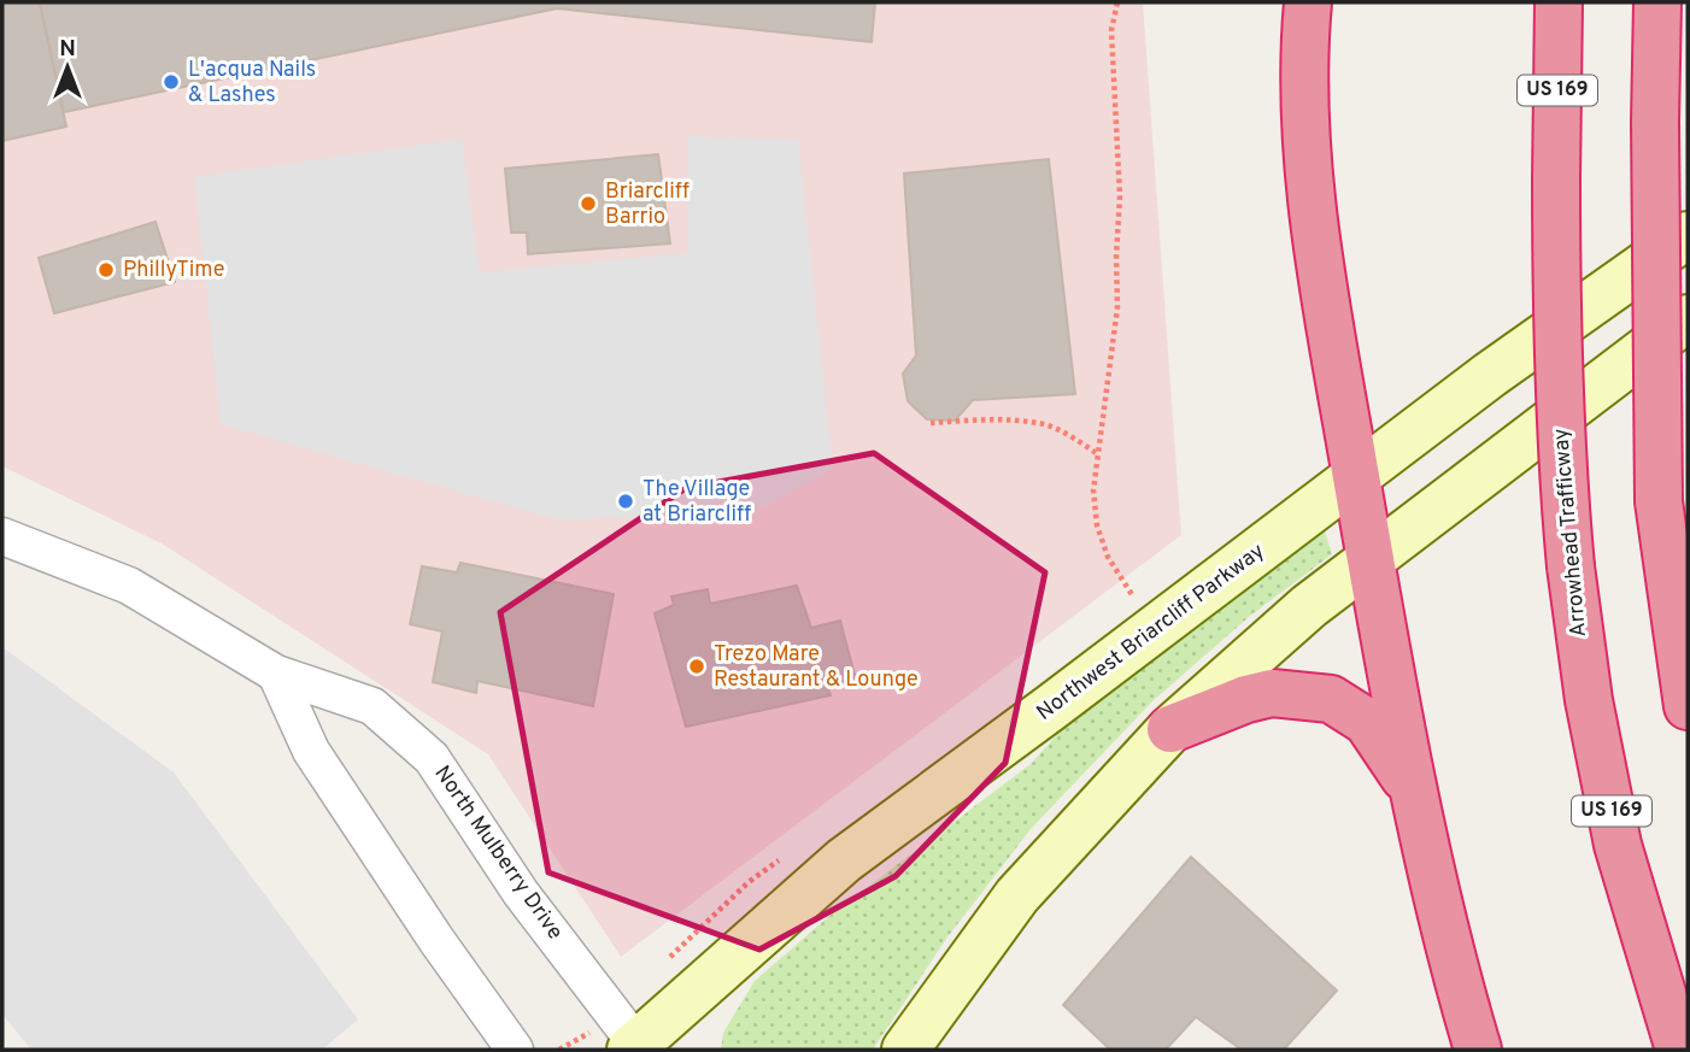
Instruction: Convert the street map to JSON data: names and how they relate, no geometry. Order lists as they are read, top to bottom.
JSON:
{
  "streets": {
    "highway": ["US 169", "Arrowhead Trafficway"],
    "main road": ["Northwest Briarcliff Parkway"],
    "street": ["North Mulberry Drive"]
  },
  "crossings": [
    ["Northwest Briarcliff Parkway", "North Mulberry Drive"]
  ],
  "places": [
    "L'acqua Nails & Lashes",
    "Briarcliff Barrio",
    "PhillyTime",
    "The Village at Briarcliff",
    "Trezo Mare Restaurant & Lounge"
  ],
  "north": "top"
}
